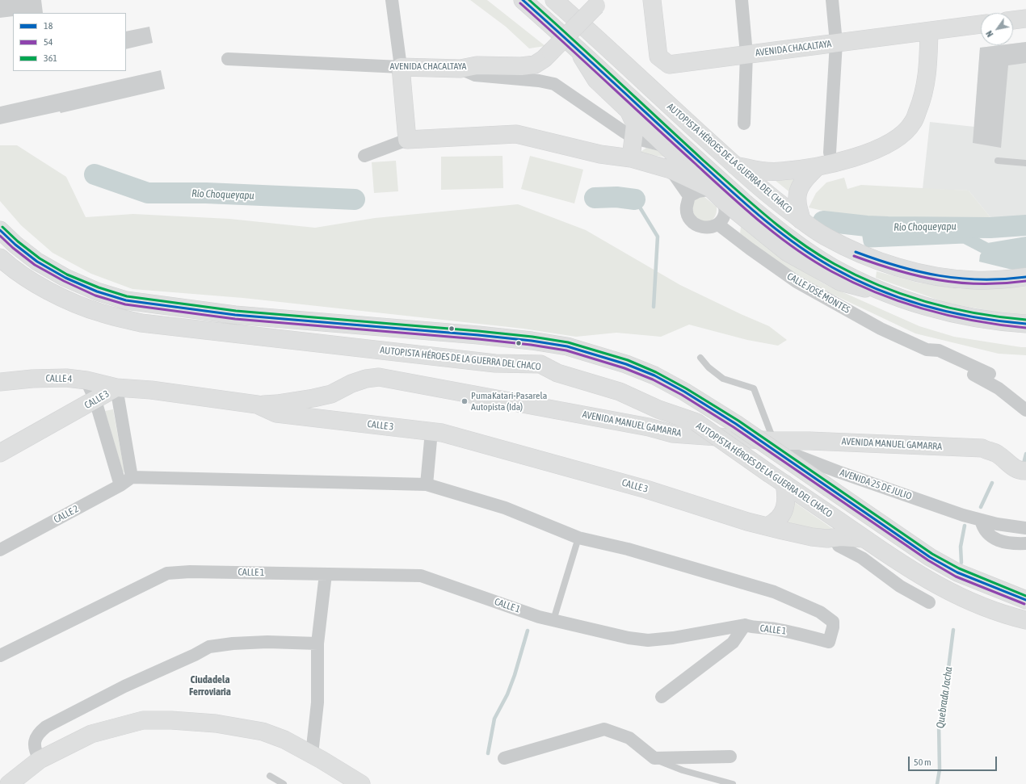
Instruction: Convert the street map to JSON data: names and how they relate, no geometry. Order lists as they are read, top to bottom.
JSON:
{
  "streets": {
    "main road": [
      "AVENIDA CHACALTAYA",
      "AUTOPISTA HÉROES DE LA GUERRA DEL CHACO",
      "CALLE 4",
      "CALLE 3",
      "AVENIDA MANUEL GAMARRA"
    ],
    "street": [
      "CALLE JOSÉ MONTES",
      "AVENIDA 25 DE JULIO",
      "CALLE 2",
      "CALLE 1"
    ]
  },
  "crossings": [
    ["AUTOPISTA HÉROES DE LA GUERRA DEL CHACO", "CALLE 3"],
    ["CALLE 4", "CALLE 3"],
    ["CALLE 3", "AVENIDA MANUEL GAMARRA"],
    ["AVENIDA MANUEL GAMARRA", "AVENIDA 25 DE JULIO"],
    ["CALLE 2", "CALLE 1"]
  ],
  "districts": ["Ciudadela Ferroviaria"],
  "water": ["Río Choqueyapu", "Quebrada Jacha"],
  "places": ["PumaKatari-Pasarela Autopista (Ida)"],
  "lines": ["transit line 18", "transit line 361", "transit line 54"],
  "legend": ["18", "54", "361"],
  "scale_bar": "50 m",
  "north": "bottom left"
}
